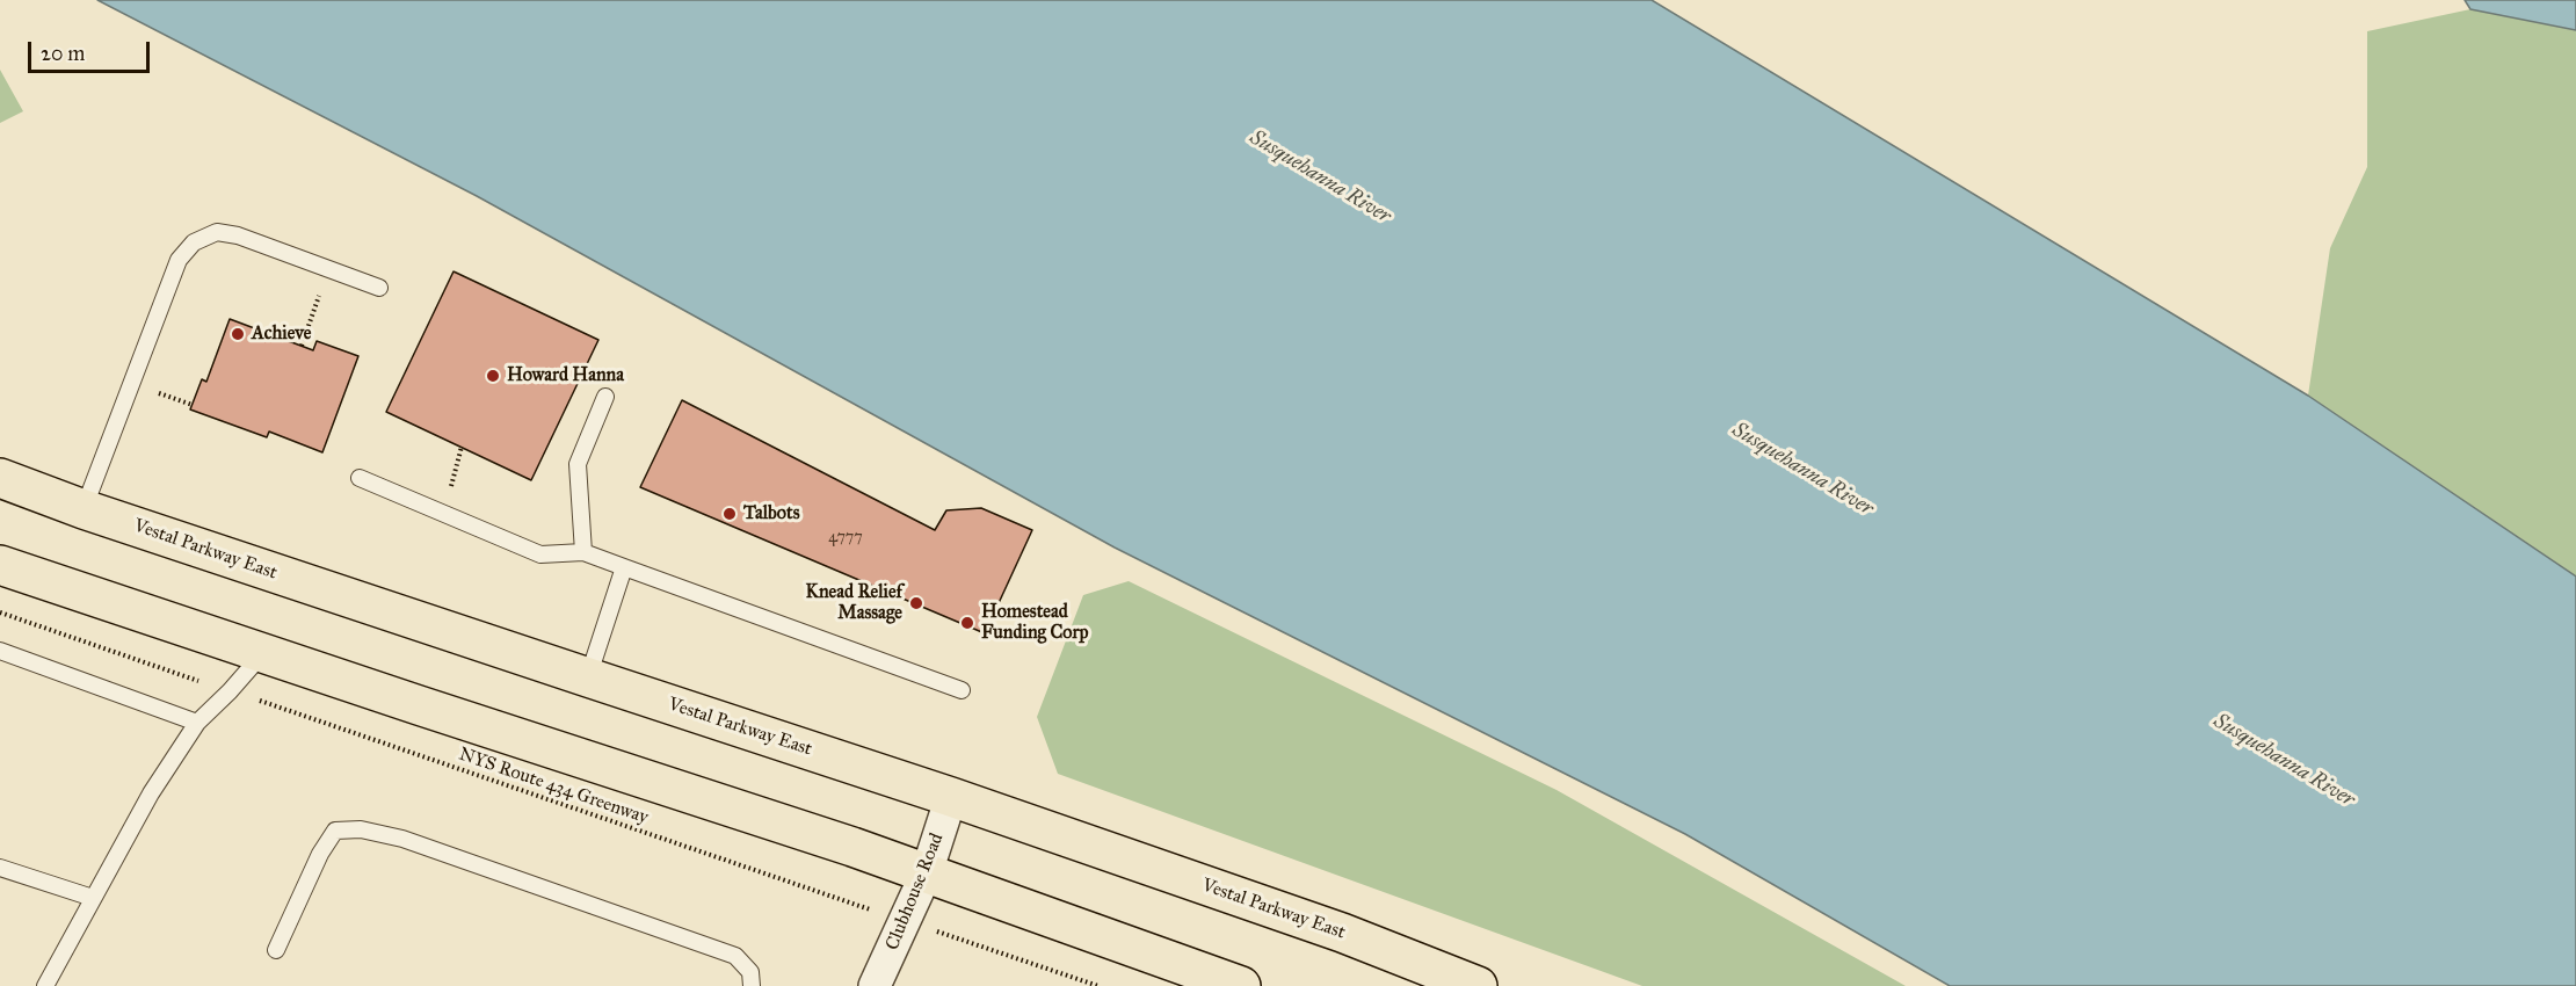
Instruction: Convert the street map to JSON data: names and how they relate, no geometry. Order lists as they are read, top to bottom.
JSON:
{
  "streets": {
    "main road": ["Vestal Parkway East"],
    "street": ["Clubhouse Road"],
    "path": ["NYS Route 434 Greenway"]
  },
  "crossings": [
    ["Vestal Parkway East", "Clubhouse Road"],
    ["NYS Route 434 Greenway", "Clubhouse Road"]
  ],
  "water": ["Susquehanna River"],
  "places": [
    "Achieve",
    "Howard Hanna",
    "Talbots",
    "Knead Relief Massage",
    "Homestead Funding Corp"
  ],
  "house_numbers": ["4777"],
  "scale_bar": "20 m"
}
